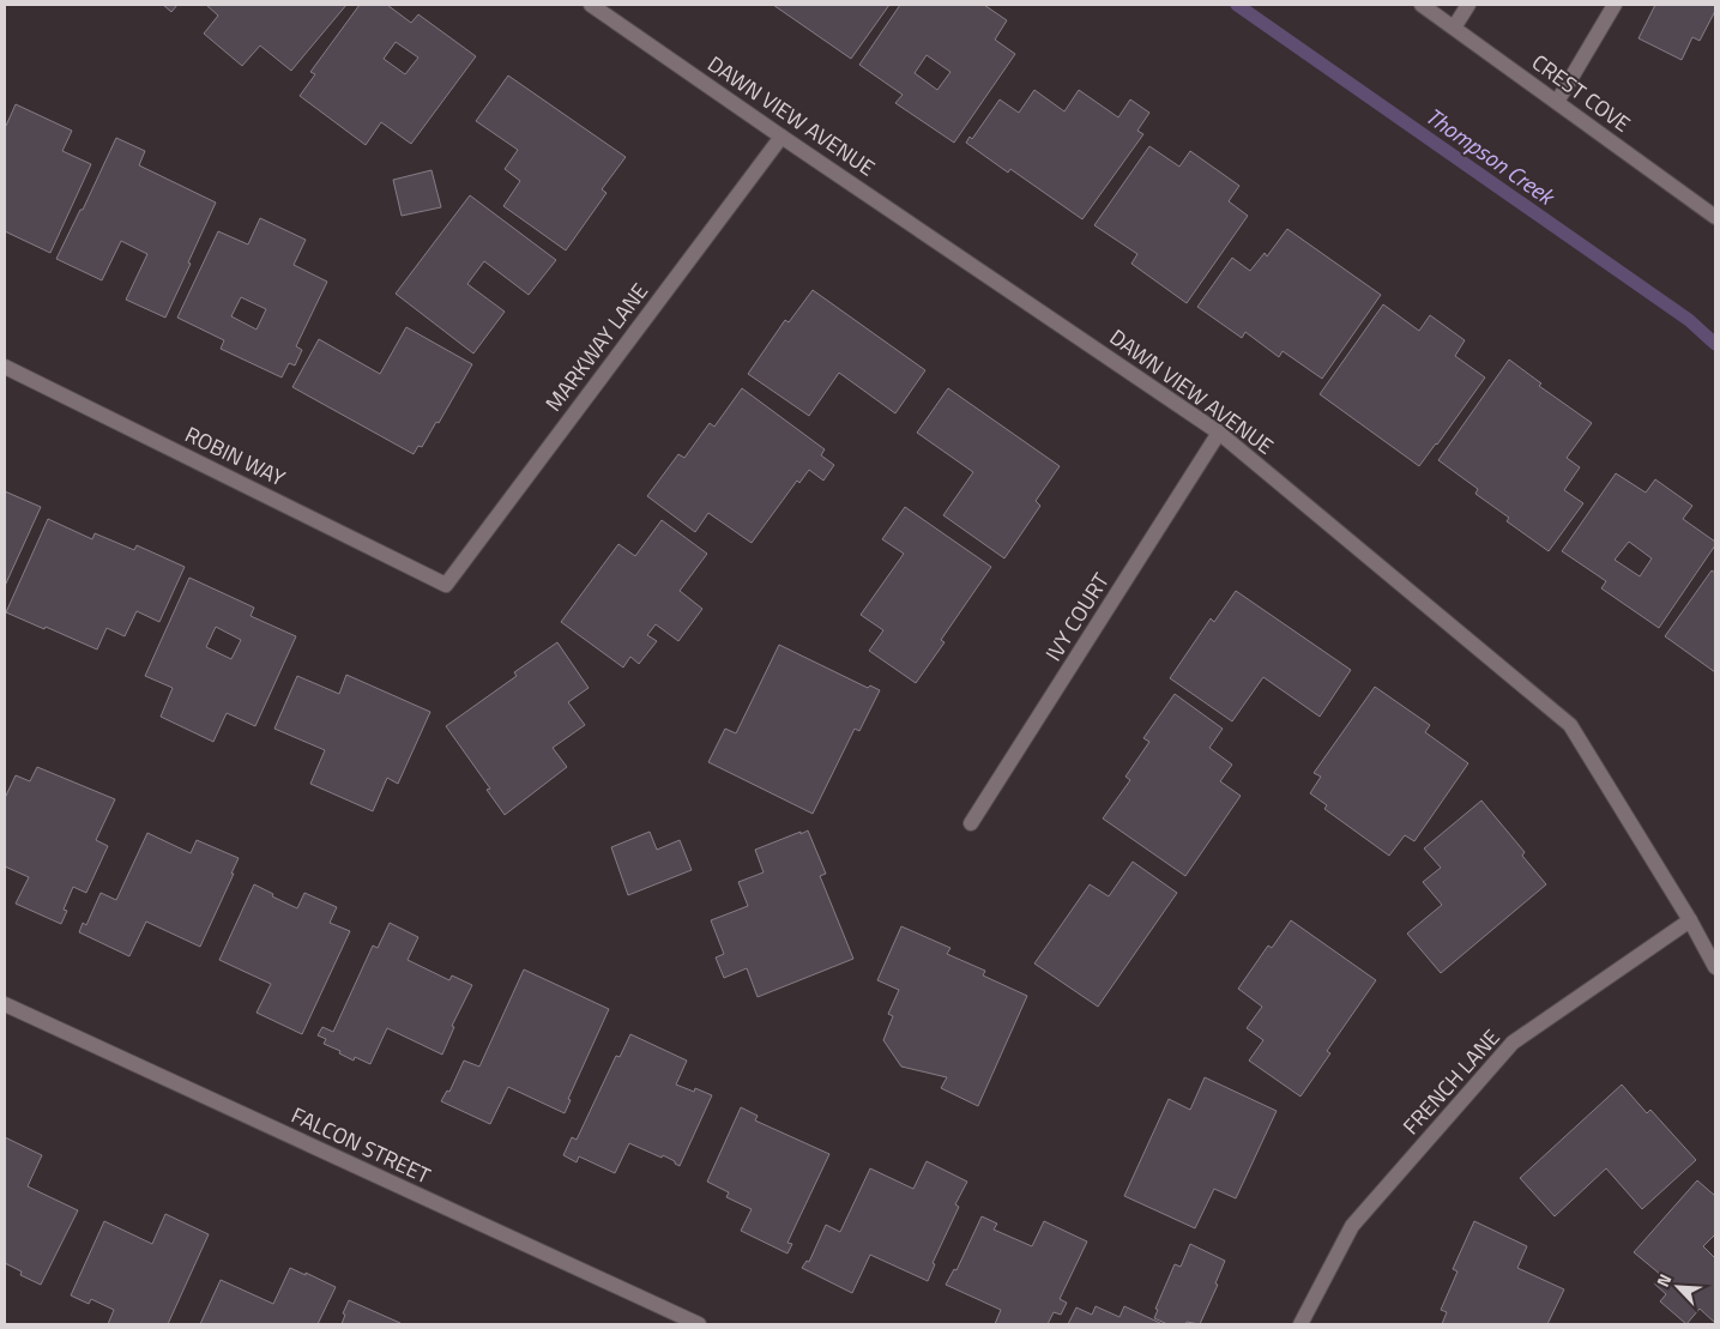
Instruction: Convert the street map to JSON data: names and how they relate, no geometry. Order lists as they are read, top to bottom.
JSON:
{
  "streets": {
    "street": [
      "CREST COVE",
      "DAWN VIEW AVENUE",
      "MARKWAY LANE",
      "ROBIN WAY",
      "IVY COURT",
      "FRENCH LANE",
      "FALCON STREET"
    ]
  },
  "crossings": [
    ["DAWN VIEW AVENUE", "MARKWAY LANE"],
    ["DAWN VIEW AVENUE", "IVY COURT"],
    ["DAWN VIEW AVENUE", "FRENCH LANE"],
    ["MARKWAY LANE", "ROBIN WAY"]
  ],
  "water": ["Thompson Creek"],
  "north": "top left"
}
